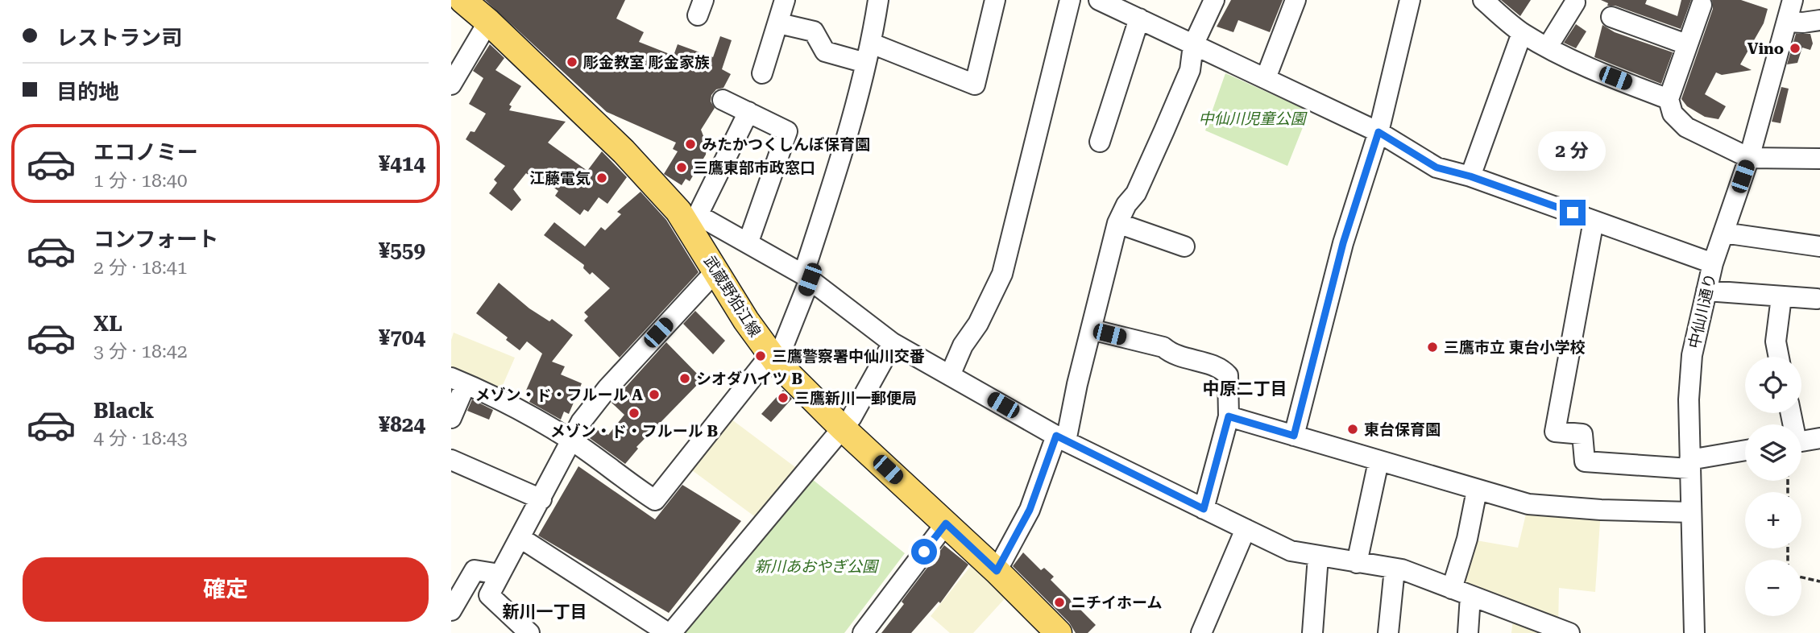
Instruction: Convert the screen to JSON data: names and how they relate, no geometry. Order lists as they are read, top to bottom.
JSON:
{
  "streets": {
    "main road": ["武蔵野狛江線"],
    "street": ["中仙川通り"]
  },
  "districts": ["中原二丁目", "新川一丁目"],
  "parks": ["中仙川児童公園", "新川あおやぎ公園"],
  "places": [
    "Vino",
    "彫金教室 彫金家族",
    "みたかつくしんぼ保育園",
    "三鷹東部市政窓口",
    "江藤電気",
    "三鷹市立 東台小学校",
    "三鷹警察署中仙川交番",
    "シオダハイツ B",
    "メゾン・ド・フルール A",
    "三鷹新川一郵便局",
    "メゾン・ド・フルール B",
    "東台保育園",
    "ニチイホーム"
  ],
  "page": {
    "banner": ["レストラン司", "目的地"],
    "list": [
      {
        "name": "エコノミー",
        "note": "1 分 · 18:40",
        "value": "¥414"
      },
      {
        "name": "コンフォート",
        "note": "2 分 · 18:41",
        "value": "¥559"
      },
      {
        "name": "XL",
        "note": "3 分 · 18:42",
        "value": "¥704"
      },
      {
        "name": "Black",
        "note": "4 分 · 18:43",
        "value": "¥824"
      }
    ],
    "bubble": "2 分",
    "map_buttons": ["+", "−"],
    "buttons": "確定"
  }
}
